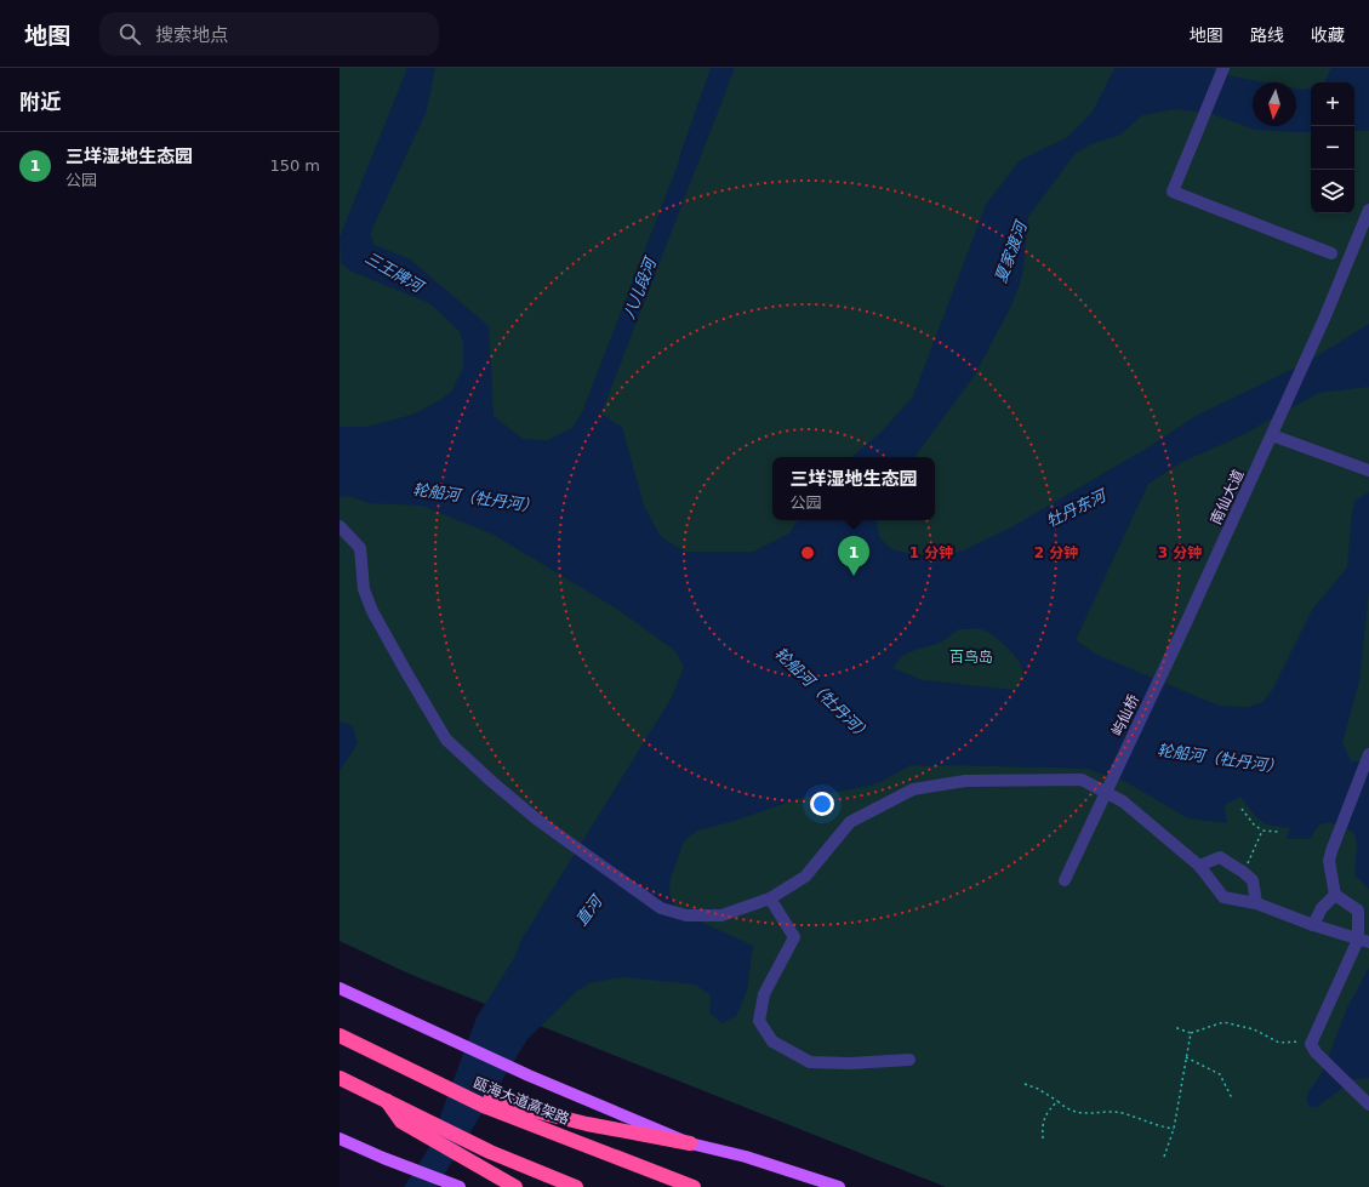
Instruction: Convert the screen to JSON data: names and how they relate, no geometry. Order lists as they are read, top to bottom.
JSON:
{
  "streets": {
    "highway": ["瓯海大道高架路"],
    "street": ["南仙大道", "屿仙桥"]
  },
  "crossings": [
    ["南仙大道", "屿仙桥"]
  ],
  "water": [
    "夏家渡河",
    "三王牌河",
    "八儿段河",
    "轮船河（牡丹河）",
    "牡丹东河",
    "直河"
  ],
  "parks": ["百鸟岛"],
  "north": "bottom",
  "page": {
    "header": "地图",
    "search": "搜索地点",
    "nav": ["地图", "路线", "收藏"],
    "heading": "附近",
    "map_buttons": ["+", "−"],
    "list": [
      {
        "mark": "1",
        "name": "三垟湿地生态园",
        "note": "公园",
        "value": "150 m"
      }
    ],
    "popup": ["三垟湿地生态园", "公园"],
    "pins": "1"
  },
  "rings": ["1 分钟", "2 分钟", "3 分钟"]
}
